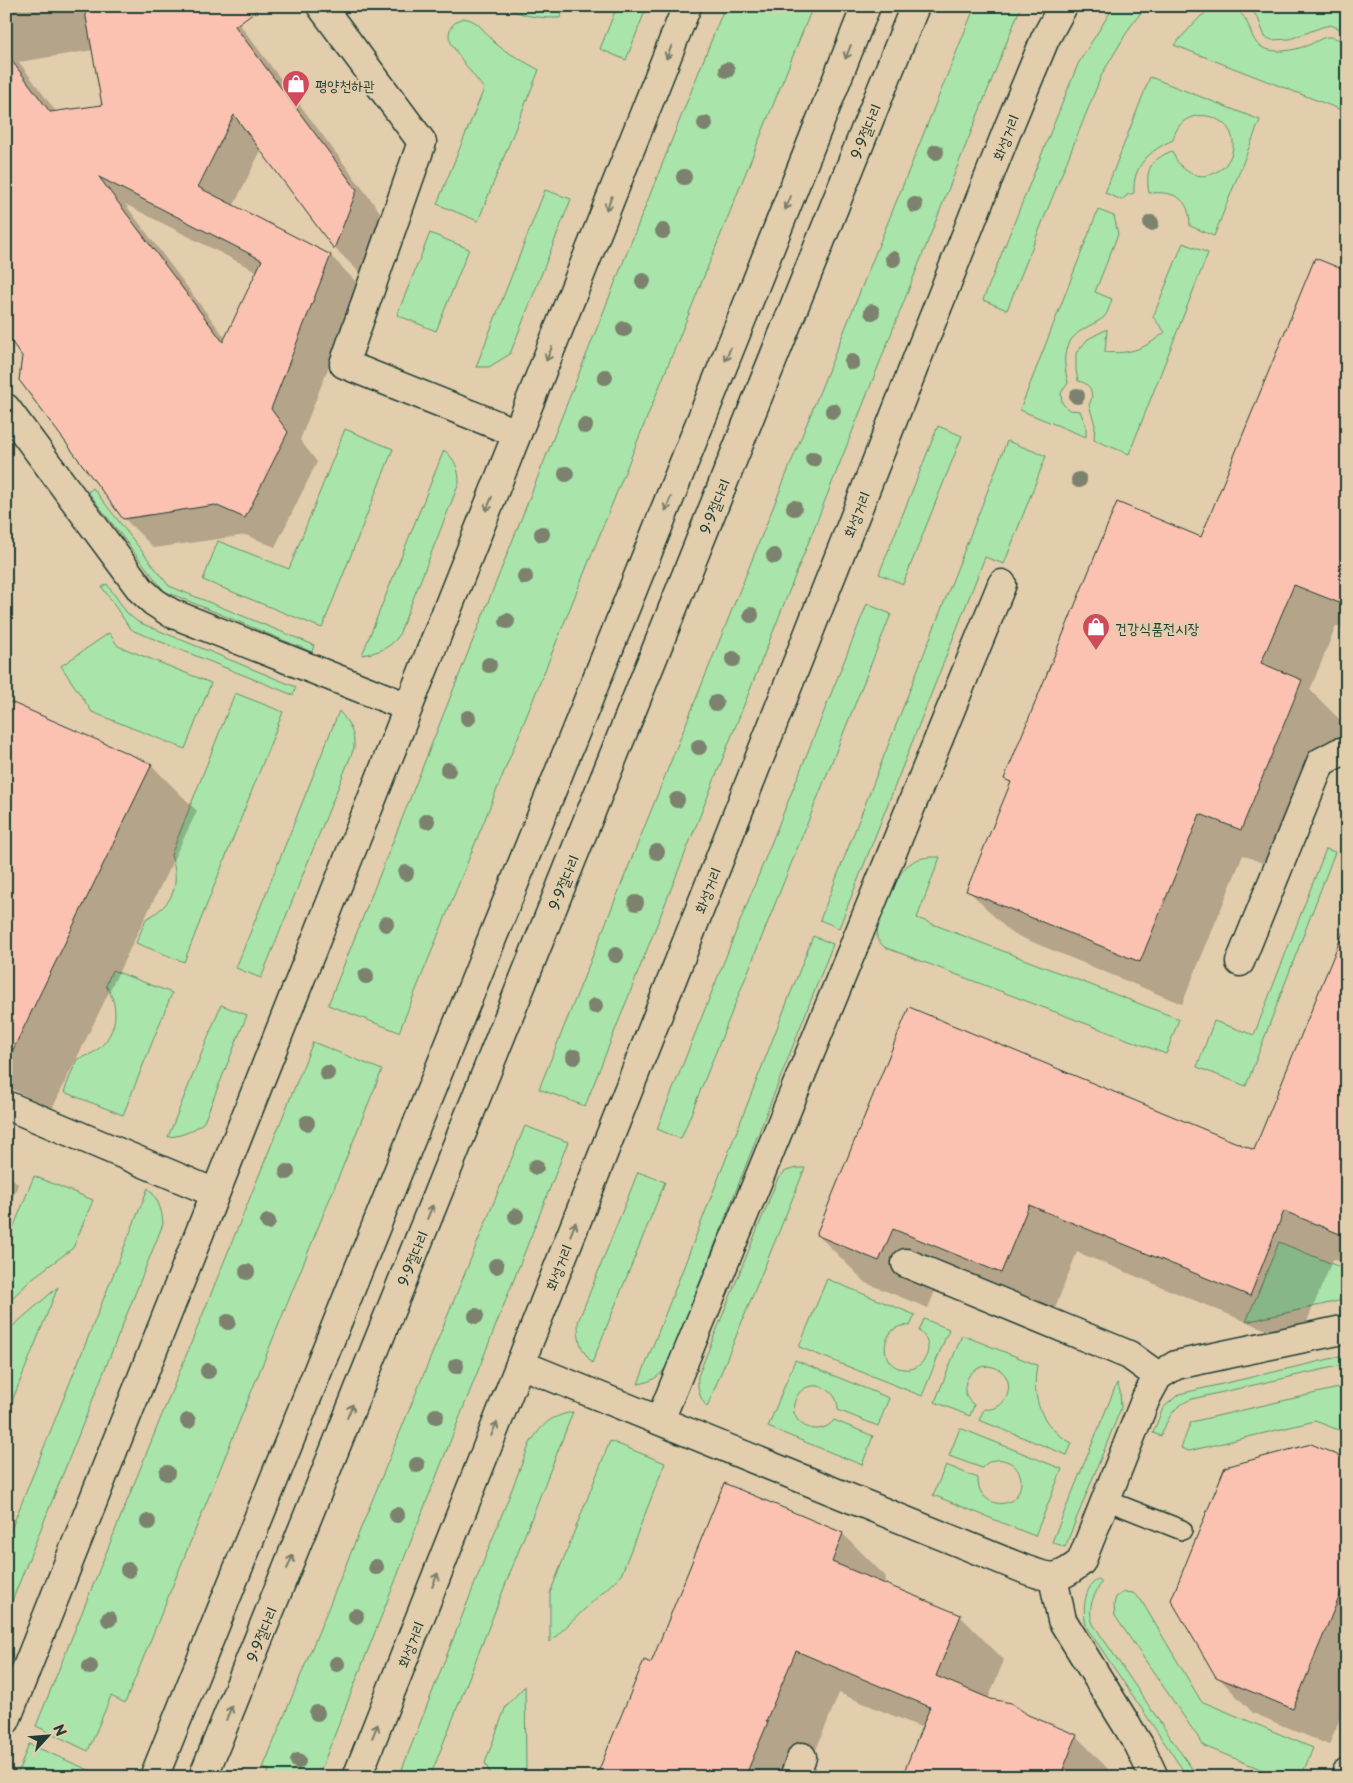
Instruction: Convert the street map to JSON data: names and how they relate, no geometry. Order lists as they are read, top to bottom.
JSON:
{
  "streets": {
    "main road": ["9·9절다리", "화성거리"]
  },
  "places": {
    "shop": ["평양천하관", "건강식품전시장"]
  },
  "north": "top right"
}
